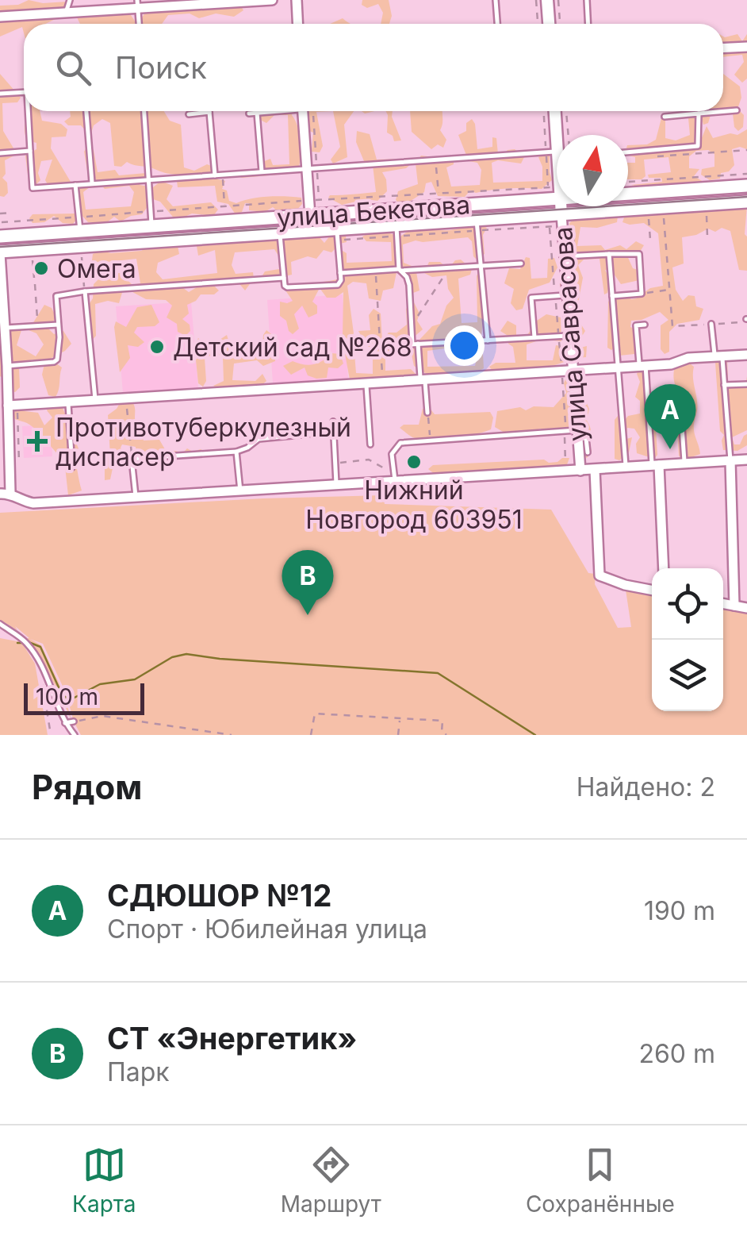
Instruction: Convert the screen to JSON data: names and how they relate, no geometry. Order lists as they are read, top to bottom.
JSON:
{
  "streets": {
    "main road": ["улица Бекетова"],
    "street": ["улица Саврасова"]
  },
  "crossings": [
    ["улица Бекетова", "улица Саврасова"]
  ],
  "places": {
    "other": ["Омега", "Детский сад №268", "Нижний Новгород 603951"],
    "health": ["Противотуберкулезный диспасер"]
  },
  "scale_bar": "100 m",
  "north": "top",
  "page": {
    "search": "Поиск",
    "pins": ["A", "B"],
    "scale": "100 m",
    "heading": ["Рядом", "Найдено: 2"],
    "list": [
      {
        "mark": "A",
        "name": "СДЮШОР №12",
        "note": "Спорт · Юбилейная улица",
        "value": "190 m"
      },
      {
        "mark": "B",
        "name": "СТ «Энергетик»",
        "note": "Парк",
        "value": "260 m"
      }
    ],
    "nav": ["Карта", "Маршрут", "Сохранённые"]
  }
}
